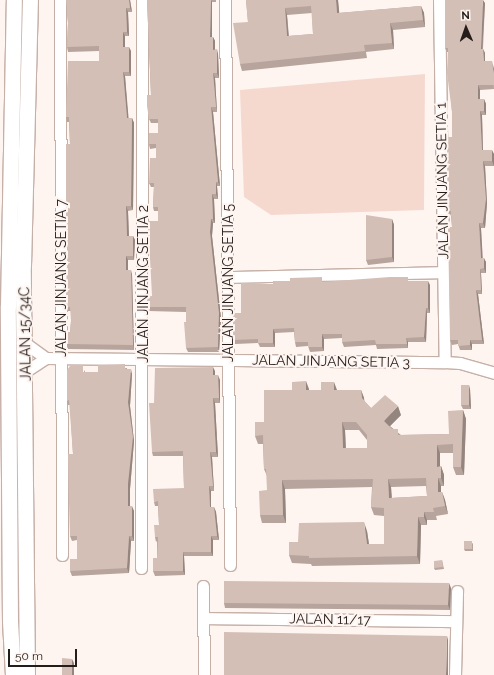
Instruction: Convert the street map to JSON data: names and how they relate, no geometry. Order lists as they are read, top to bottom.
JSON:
{
  "streets": {
    "street": [
      "JALAN JINJANG SETIA 1",
      "JALAN JINJANG SETIA 7",
      "JALAN JINJANG SETIA 5",
      "JALAN JINJANG SETIA 2",
      "JALAN 15/34C",
      "JALAN JINJANG SETIA 3",
      "JALAN 11/17"
    ]
  },
  "crossings": [
    ["JALAN JINJANG SETIA 1", "JALAN JINJANG SETIA 3"],
    ["JALAN JINJANG SETIA 7", "JALAN JINJANG SETIA 3"],
    ["JALAN JINJANG SETIA 5", "JALAN JINJANG SETIA 3"],
    ["JALAN JINJANG SETIA 2", "JALAN JINJANG SETIA 3"]
  ],
  "scale_bar": "50 m",
  "north": "top"
}
